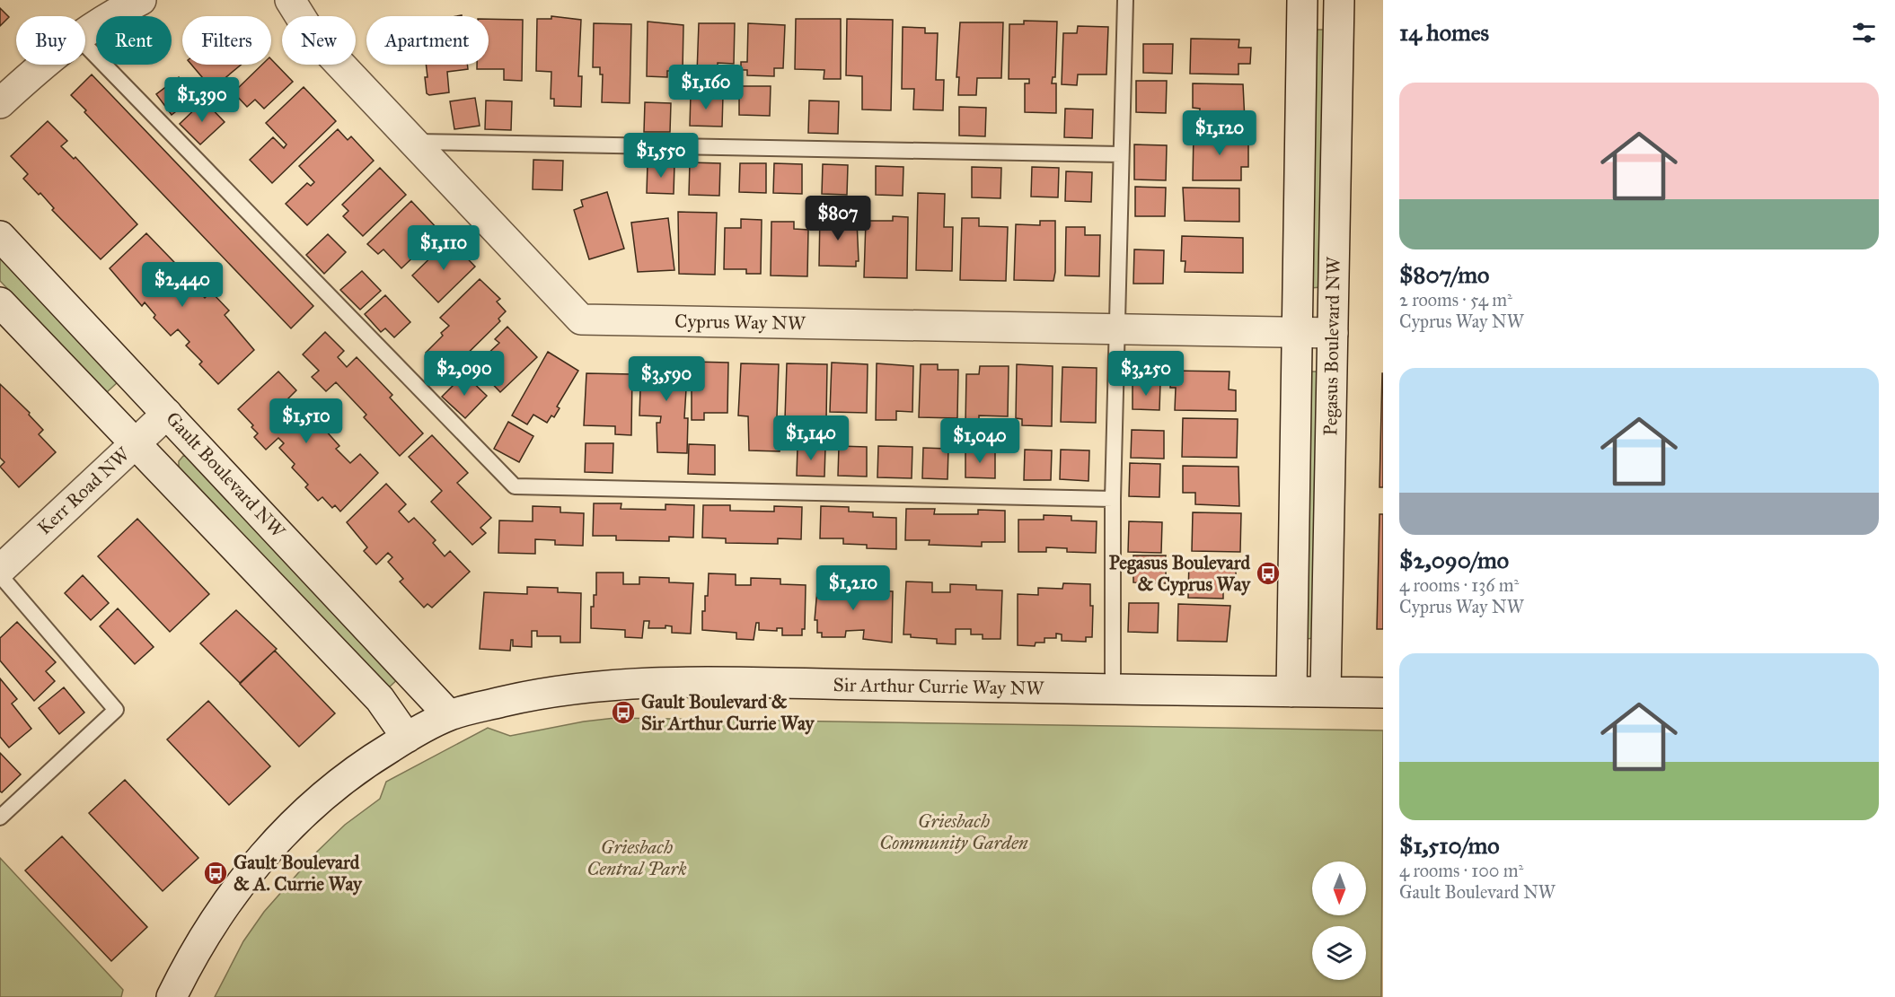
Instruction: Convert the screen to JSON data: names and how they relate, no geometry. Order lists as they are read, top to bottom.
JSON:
{
  "streets": {
    "street": [
      "Cyprus Way NW",
      "Pegasus Boulevard NW",
      "Gault Boulevard NW",
      "Kerr Road NW",
      "Sir Arthur Currie Way NW"
    ]
  },
  "crossings": [
    ["Cyprus Way NW", "Pegasus Boulevard NW"],
    ["Pegasus Boulevard NW", "Sir Arthur Currie Way NW"],
    ["Gault Boulevard NW", "Kerr Road NW"],
    ["Gault Boulevard NW", "Sir Arthur Currie Way NW"]
  ],
  "parks": ["Griesbach Community Garden", "Griesbach Central Park"],
  "places": {
    "bus stop": ["Pegasus Boulevard & Cyprus Way", "Gault Boulevard & Sir Arthur Currie Way", "Gault Boulevard & A. Currie Way"]
  },
  "north": "bottom",
  "page": {
    "heading": "14 homes",
    "chip": [
      "Buy",
      "Rent",
      "Filters",
      "New",
      "Apartment"
    ],
    "price": [
      "$1,160",
      "$1,390",
      "$1,120",
      "$1,550",
      "$807",
      "$1,110",
      "$2,440",
      "$2,090",
      "$3,250",
      "$3,590",
      "$1,510",
      "$1,140",
      "$1,040",
      "$1,210"
    ],
    "list": [
      {
        "name": "$807/mo",
        "note": "2 rooms · 54 m² · Cyprus Way NW"
      },
      {
        "name": "$2,090/mo",
        "note": "4 rooms · 136 m² · Cyprus Way NW"
      },
      {
        "name": "$1,510/mo",
        "note": "4 rooms · 100 m² · Gault Boulevard NW"
      }
    ]
  }
}
